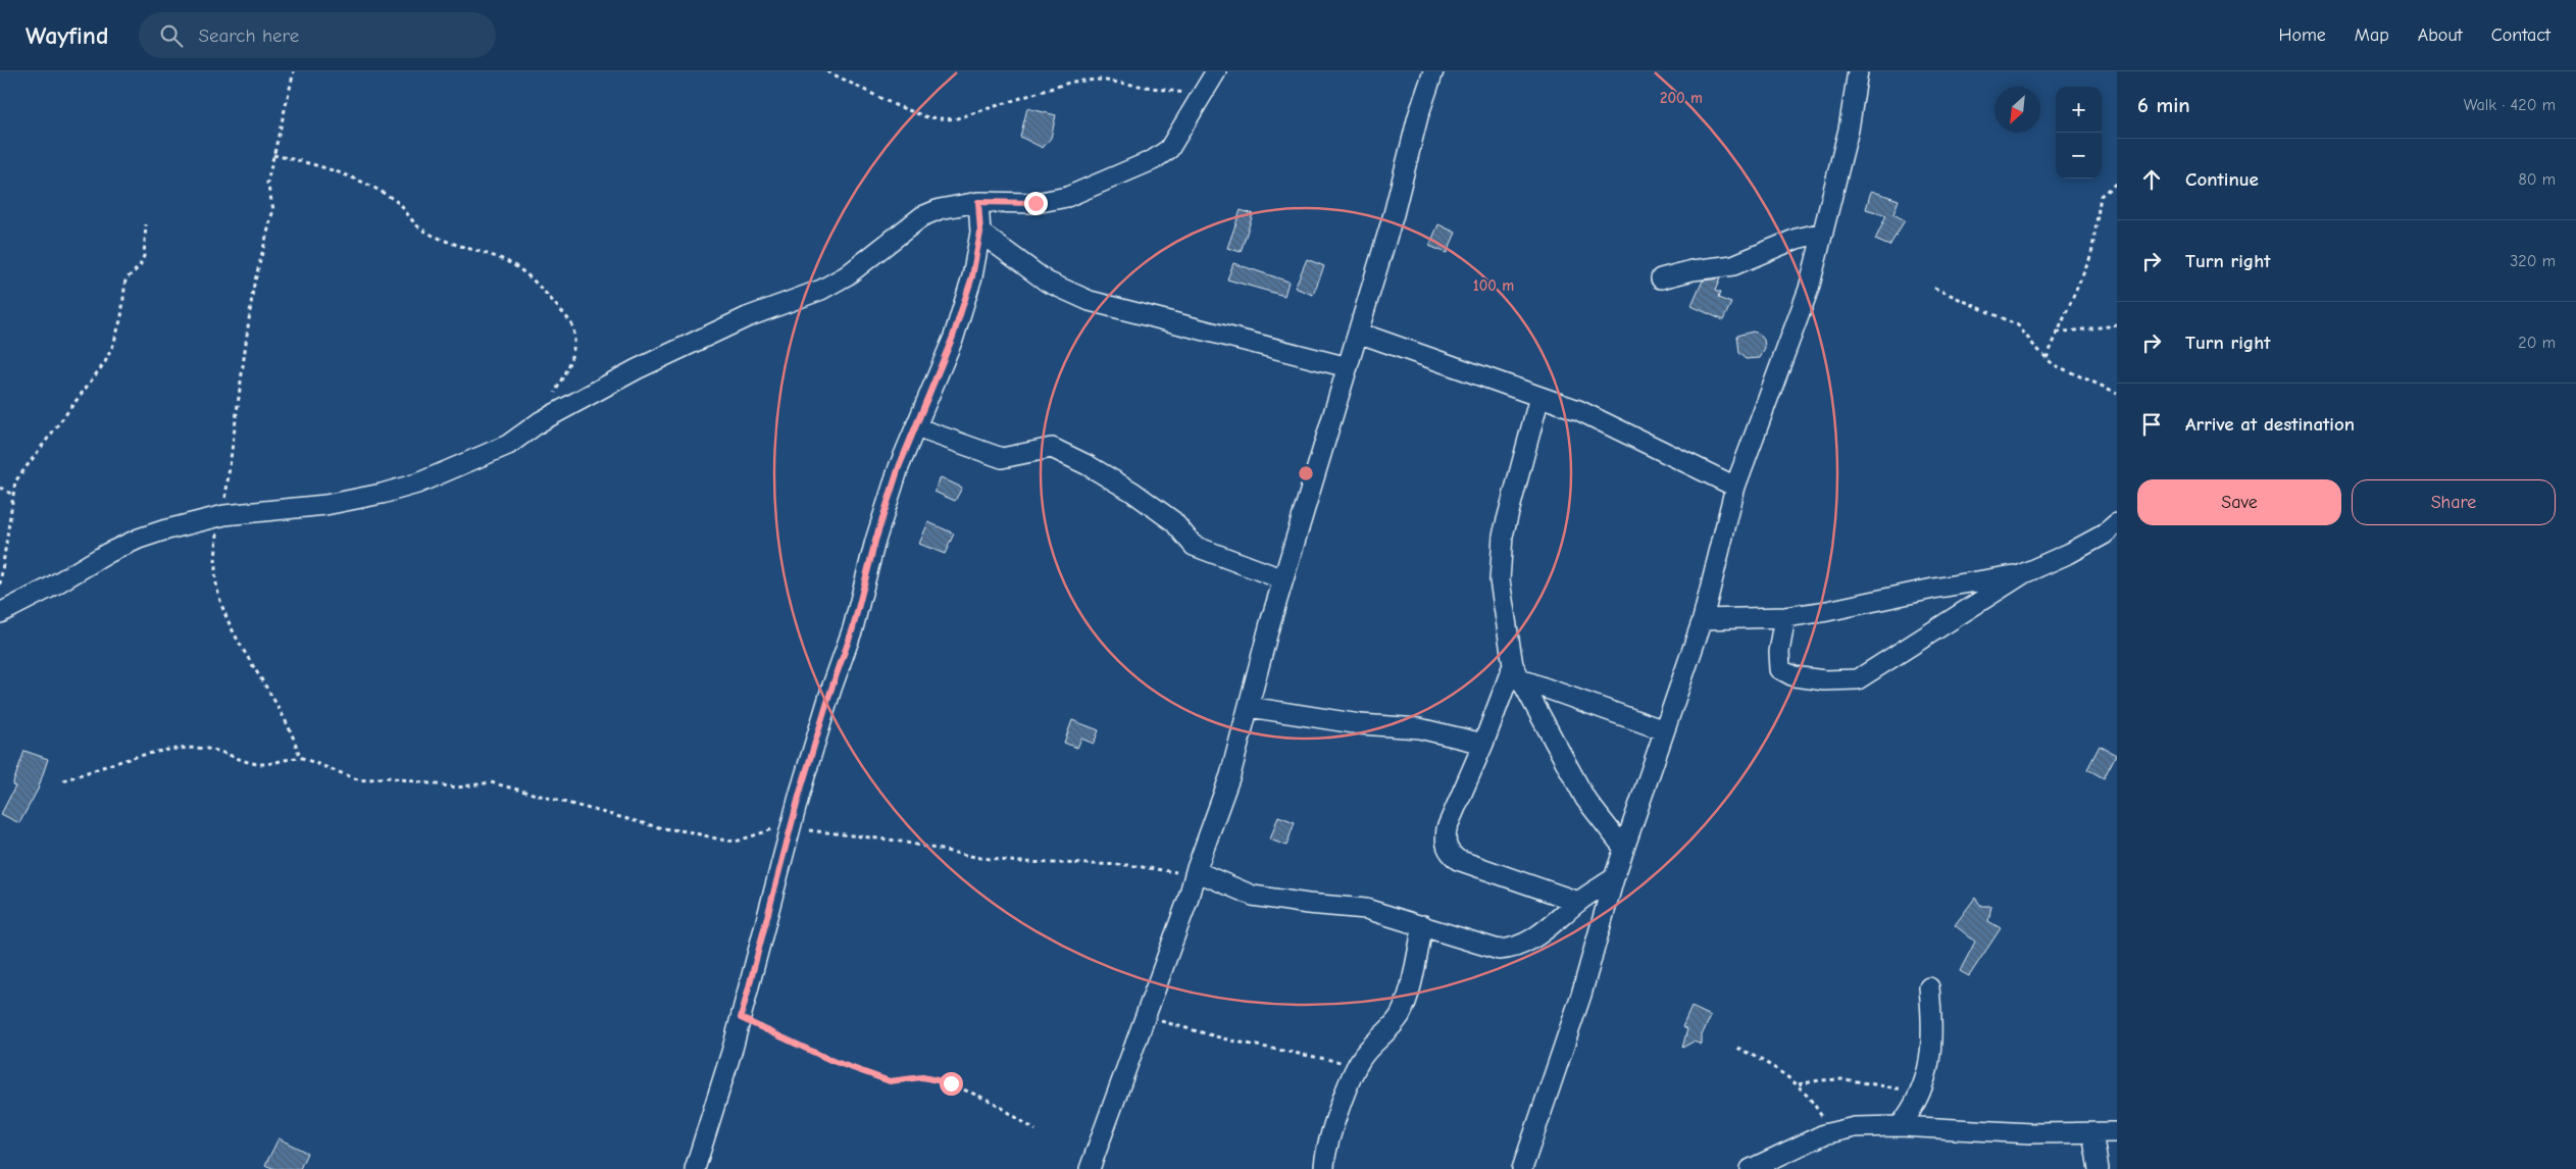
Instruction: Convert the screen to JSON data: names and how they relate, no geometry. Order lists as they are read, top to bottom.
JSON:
{
  "north": "bottom left",
  "page": {
    "header": "Wayfind",
    "search": "Search here",
    "nav": [
      "Home",
      "Map",
      "About",
      "Contact"
    ],
    "heading": ["6 min", "Walk · 420 m"],
    "map_buttons": ["+", "−"],
    "list": [
      ["Continue", "80 m"],
      ["Turn right", "320 m"],
      ["Turn right", "20 m"],
      "Arrive at destination"
    ],
    "buttons": ["Save", "Share"]
  },
  "rings": ["200 m", "100 m"]
}
